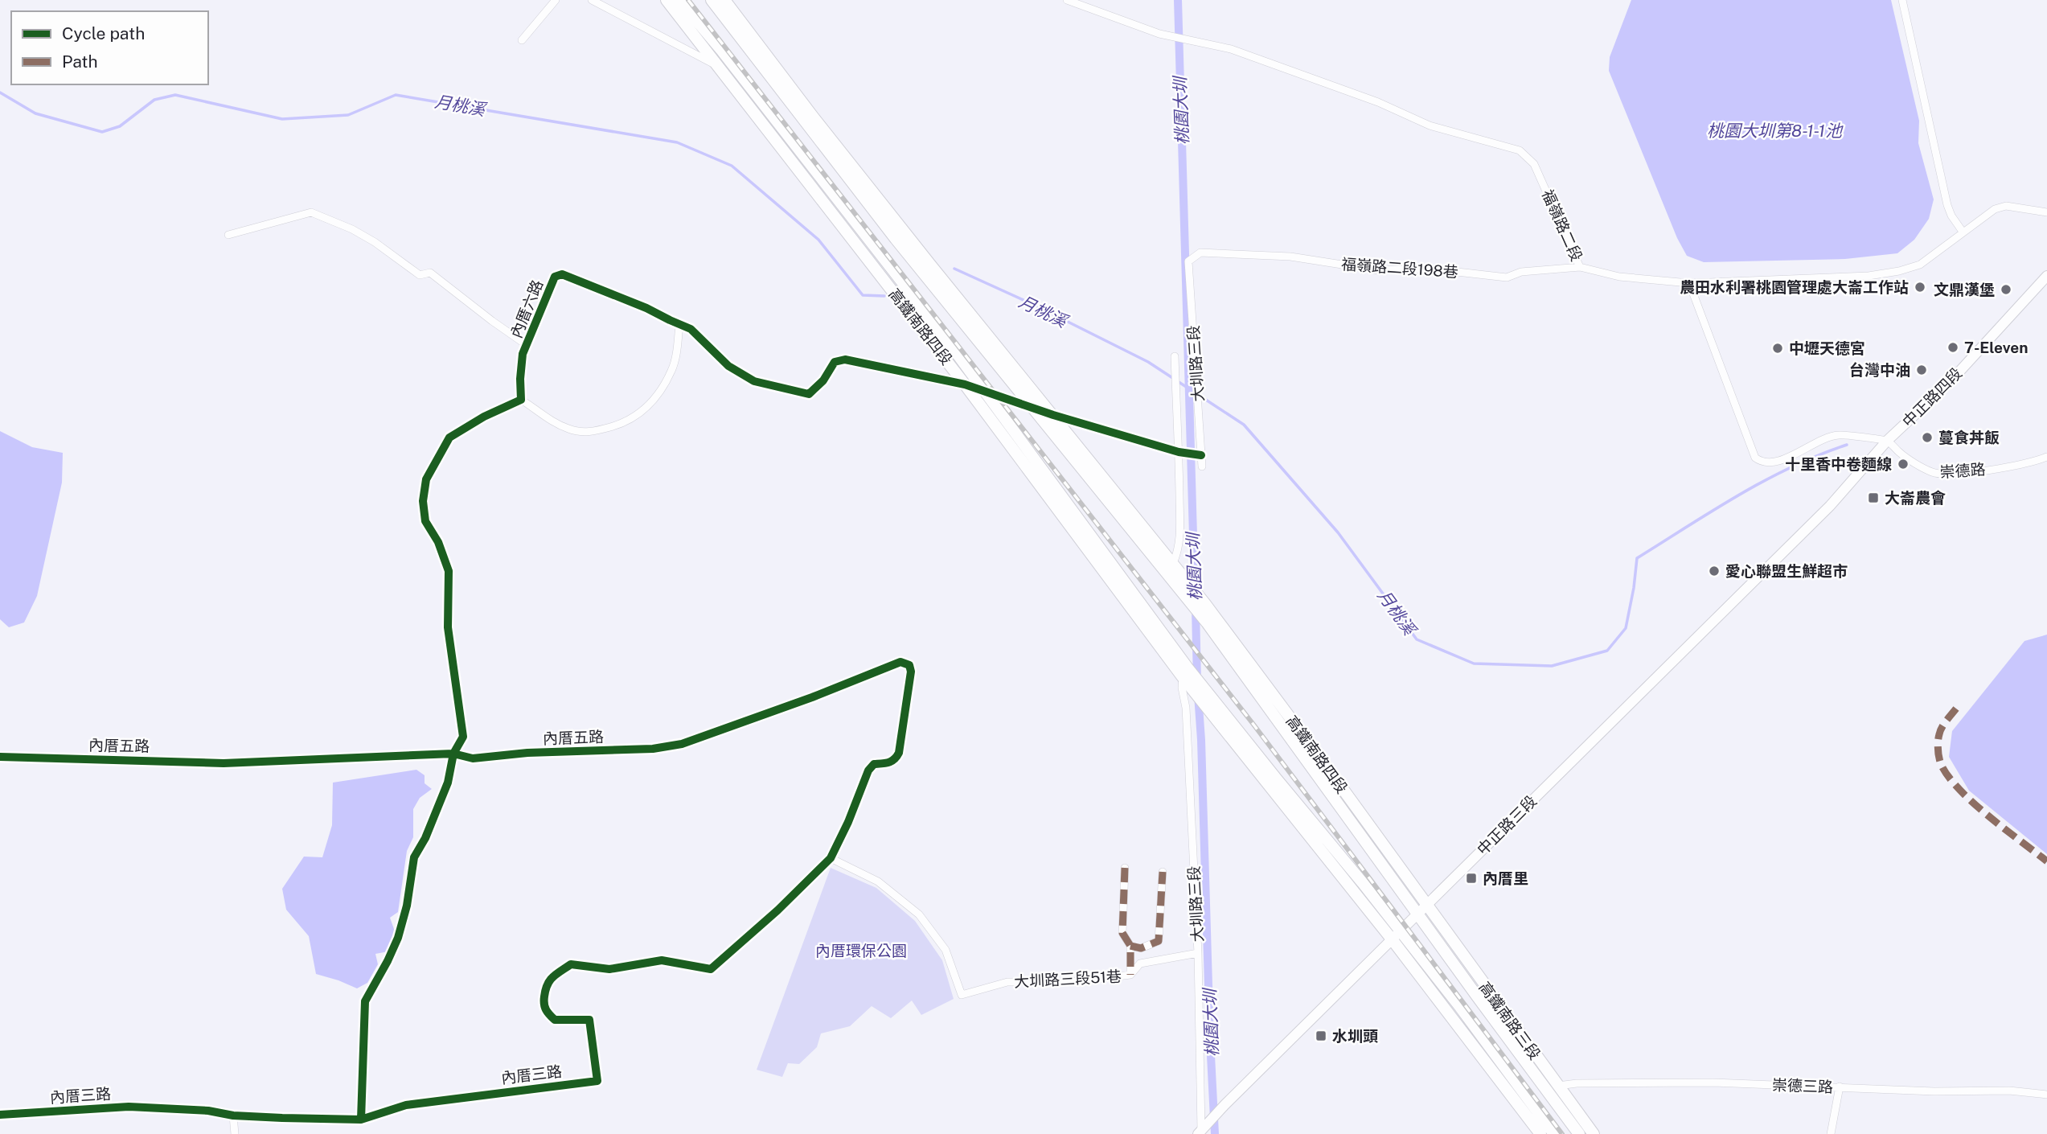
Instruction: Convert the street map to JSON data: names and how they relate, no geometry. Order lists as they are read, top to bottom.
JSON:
{
  "streets": {
    "main road": [
      "高鐵南路四段",
      "中正路四段",
      "中正路三段",
      "高鐵南路三段"
    ],
    "street": [
      "福嶺路二段",
      "福嶺路二段198巷",
      "內厝六路",
      "大圳路三段",
      "崇德路",
      "內厝五路",
      "大圳路三段51巷",
      "內厝三路",
      "崇德三路"
    ]
  },
  "crossings": [
    ["福嶺路二段", "福嶺路二段198巷"],
    ["福嶺路二段198巷", "大圳路三段"],
    ["內厝六路", "高鐵南路四段"],
    ["高鐵南路四段", "大圳路三段"],
    ["高鐵南路四段", "中正路三段"],
    ["高鐵南路四段", "高鐵南路三段"],
    ["大圳路三段", "中正路三段"],
    ["大圳路三段", "大圳路三段51巷"],
    ["中正路四段", "崇德路"],
    ["中正路四段", "中正路三段"],
    ["內厝五路", "大圳路三段51巷"],
    ["內厝五路", "內厝三路"],
    ["中正路三段", "高鐵南路三段"],
    ["大圳路三段51巷", "內厝三路"],
    ["高鐵南路三段", "崇德三路"]
  ],
  "water": ["月桃溪", "桃園大圳", "桃園大圳第8-1-1池"],
  "parks": ["內厝環保公園"],
  "places": {
    "other": [
      "農田水利署桃園管理處大崙工作站",
      "文鼎漢堡",
      "7-Eleven",
      "中壢天德宮",
      "台灣中油",
      "蔓食丼飯",
      "十里香中卷麵線",
      "愛心聯盟生鮮超市"
    ],
    "transit": ["大崙農會", "內厝里", "水圳頭"]
  },
  "legend": ["Cycle path", "Path"]
}
